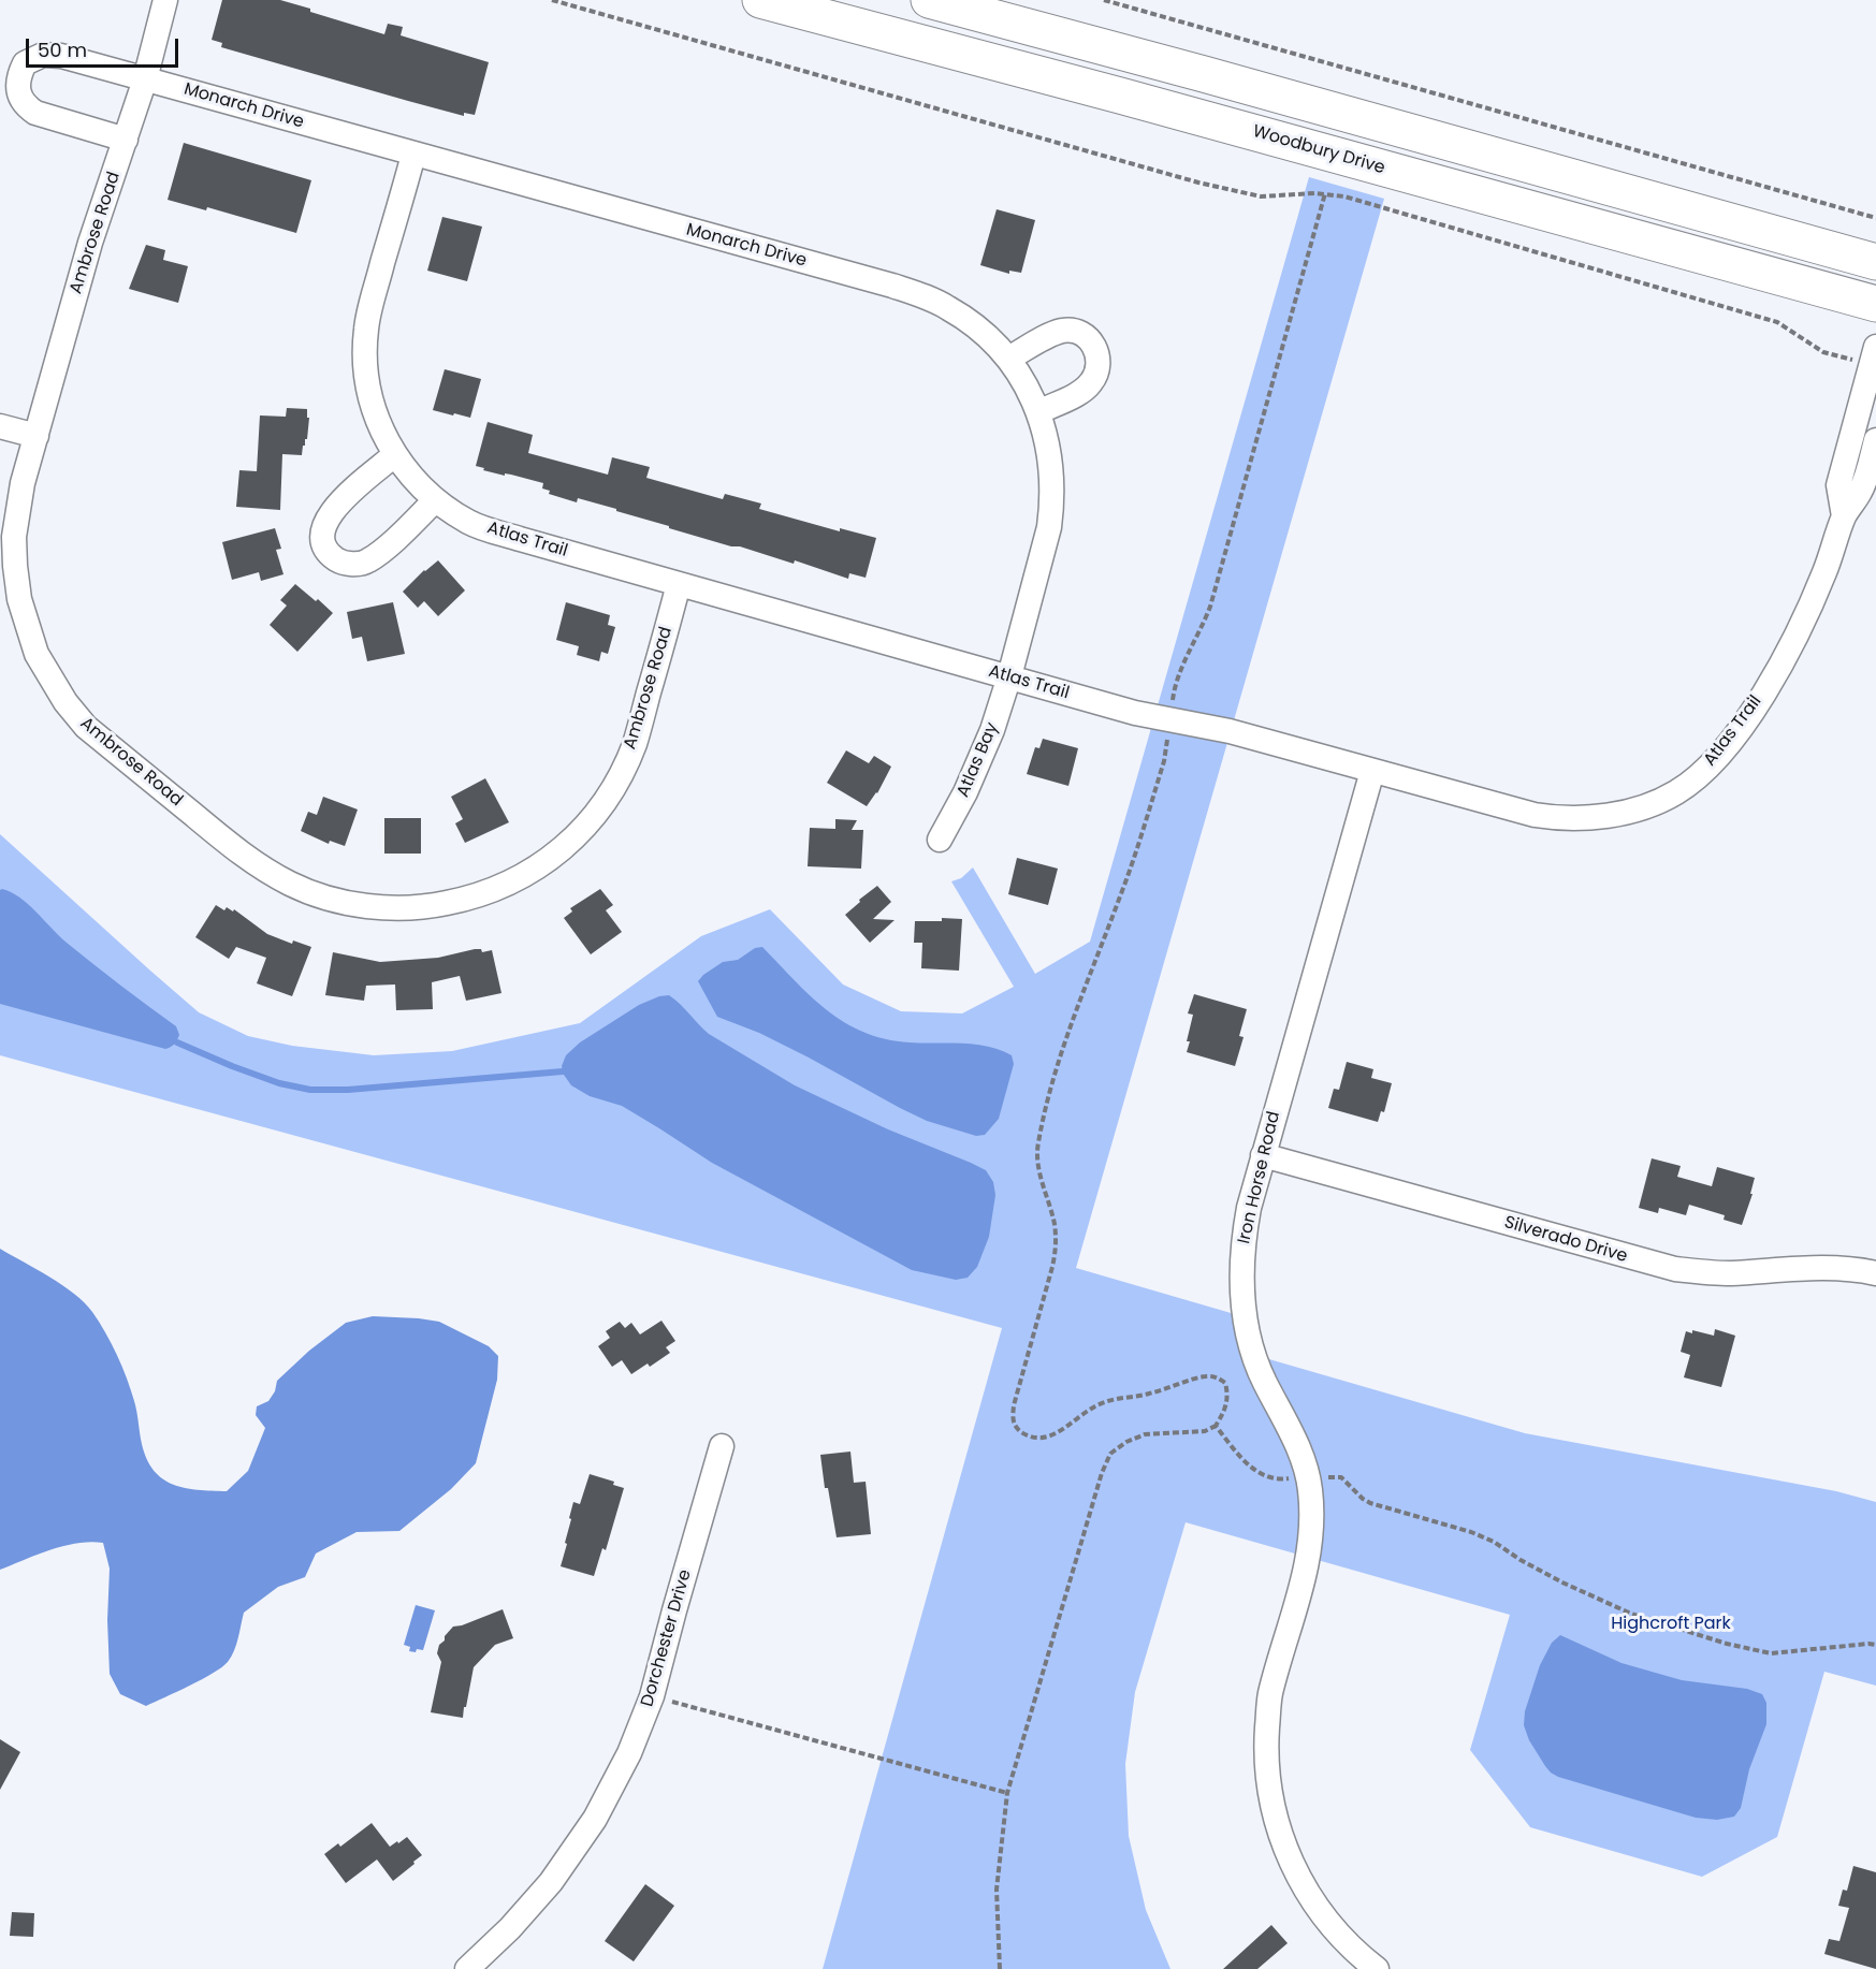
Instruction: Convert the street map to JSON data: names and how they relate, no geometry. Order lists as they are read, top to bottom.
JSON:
{
  "streets": {
    "main road": ["Woodbury Drive"],
    "street": [
      "Monarch Drive",
      "Ambrose Road",
      "Atlas Trail",
      "Atlas Bay",
      "Iron Horse Road",
      "Silverado Drive",
      "Dorchester Drive"
    ]
  },
  "crossings": [
    ["Monarch Drive", "Ambrose Road"],
    ["Monarch Drive", "Atlas Trail"],
    ["Monarch Drive", "Atlas Bay"],
    ["Ambrose Road", "Atlas Trail"],
    ["Atlas Trail", "Atlas Bay"],
    ["Atlas Trail", "Iron Horse Road"],
    ["Iron Horse Road", "Silverado Drive"]
  ],
  "parks": ["Highcroft Park"],
  "scale_bar": "50 m"
}
